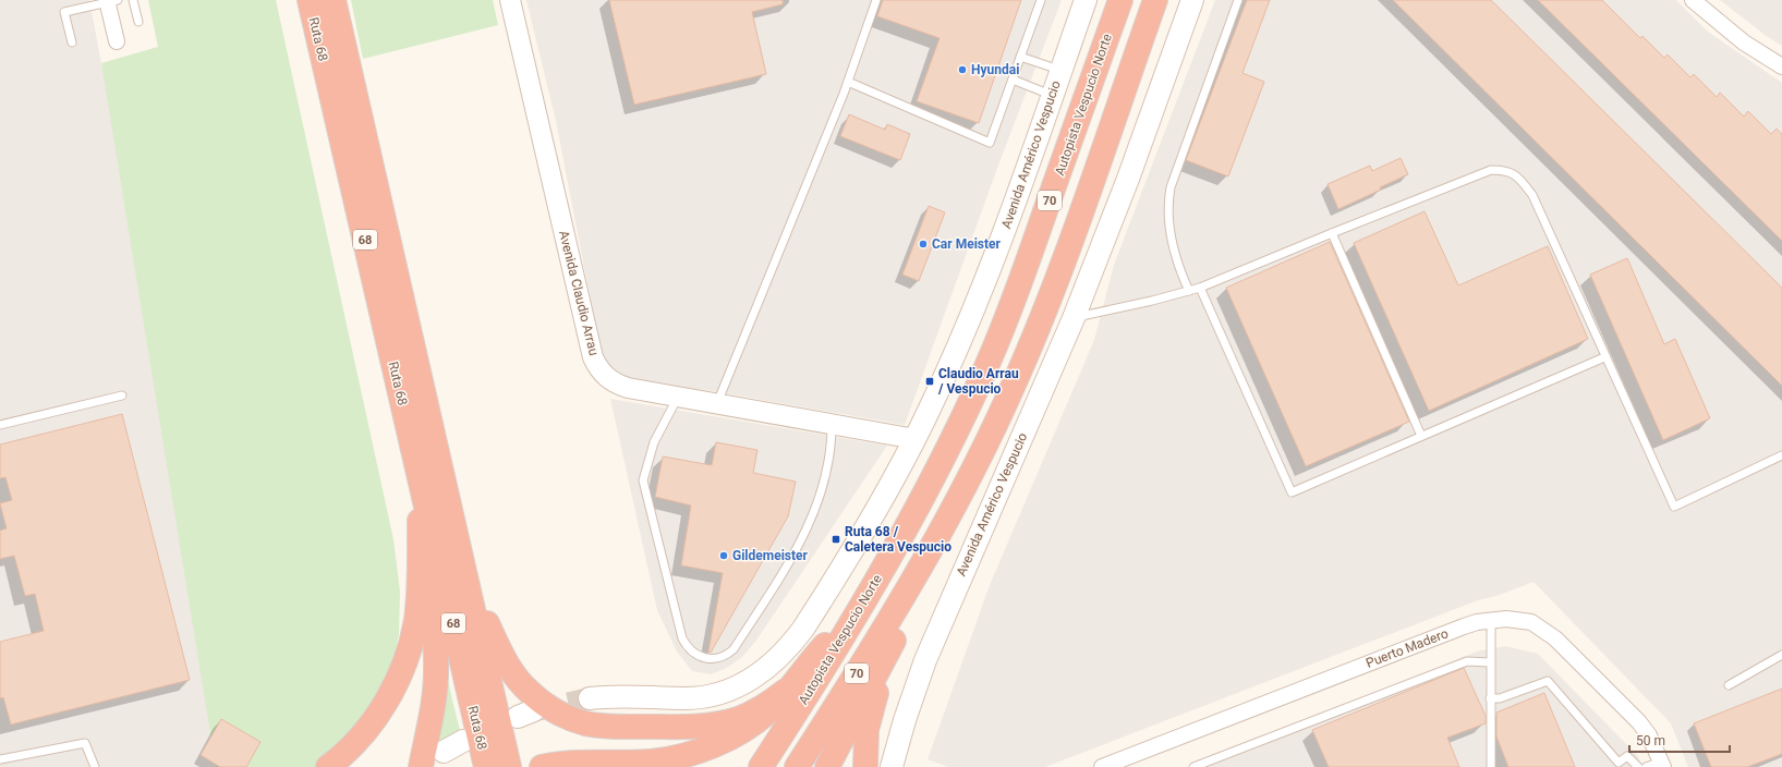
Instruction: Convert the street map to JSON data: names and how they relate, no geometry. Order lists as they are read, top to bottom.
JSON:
{
  "streets": {
    "highway": [
      "Ruta 68",
      "Autopista Vespucio Norte",
      "70",
      "68"
    ],
    "main road": ["Avenida Américo Vespucio"],
    "street": ["Avenida Claudio Arrau", "Puerto Madero"]
  },
  "crossings": [
    ["Avenida Américo Vespucio", "Avenida Claudio Arrau"]
  ],
  "places": {
    "other": ["Hyundai", "Car Meister", "Gildemeister"],
    "transit": ["Claudio Arrau / Vespucio", "Ruta 68 / Caletera Vespucio"]
  },
  "scale_bar": "50 m"
}
